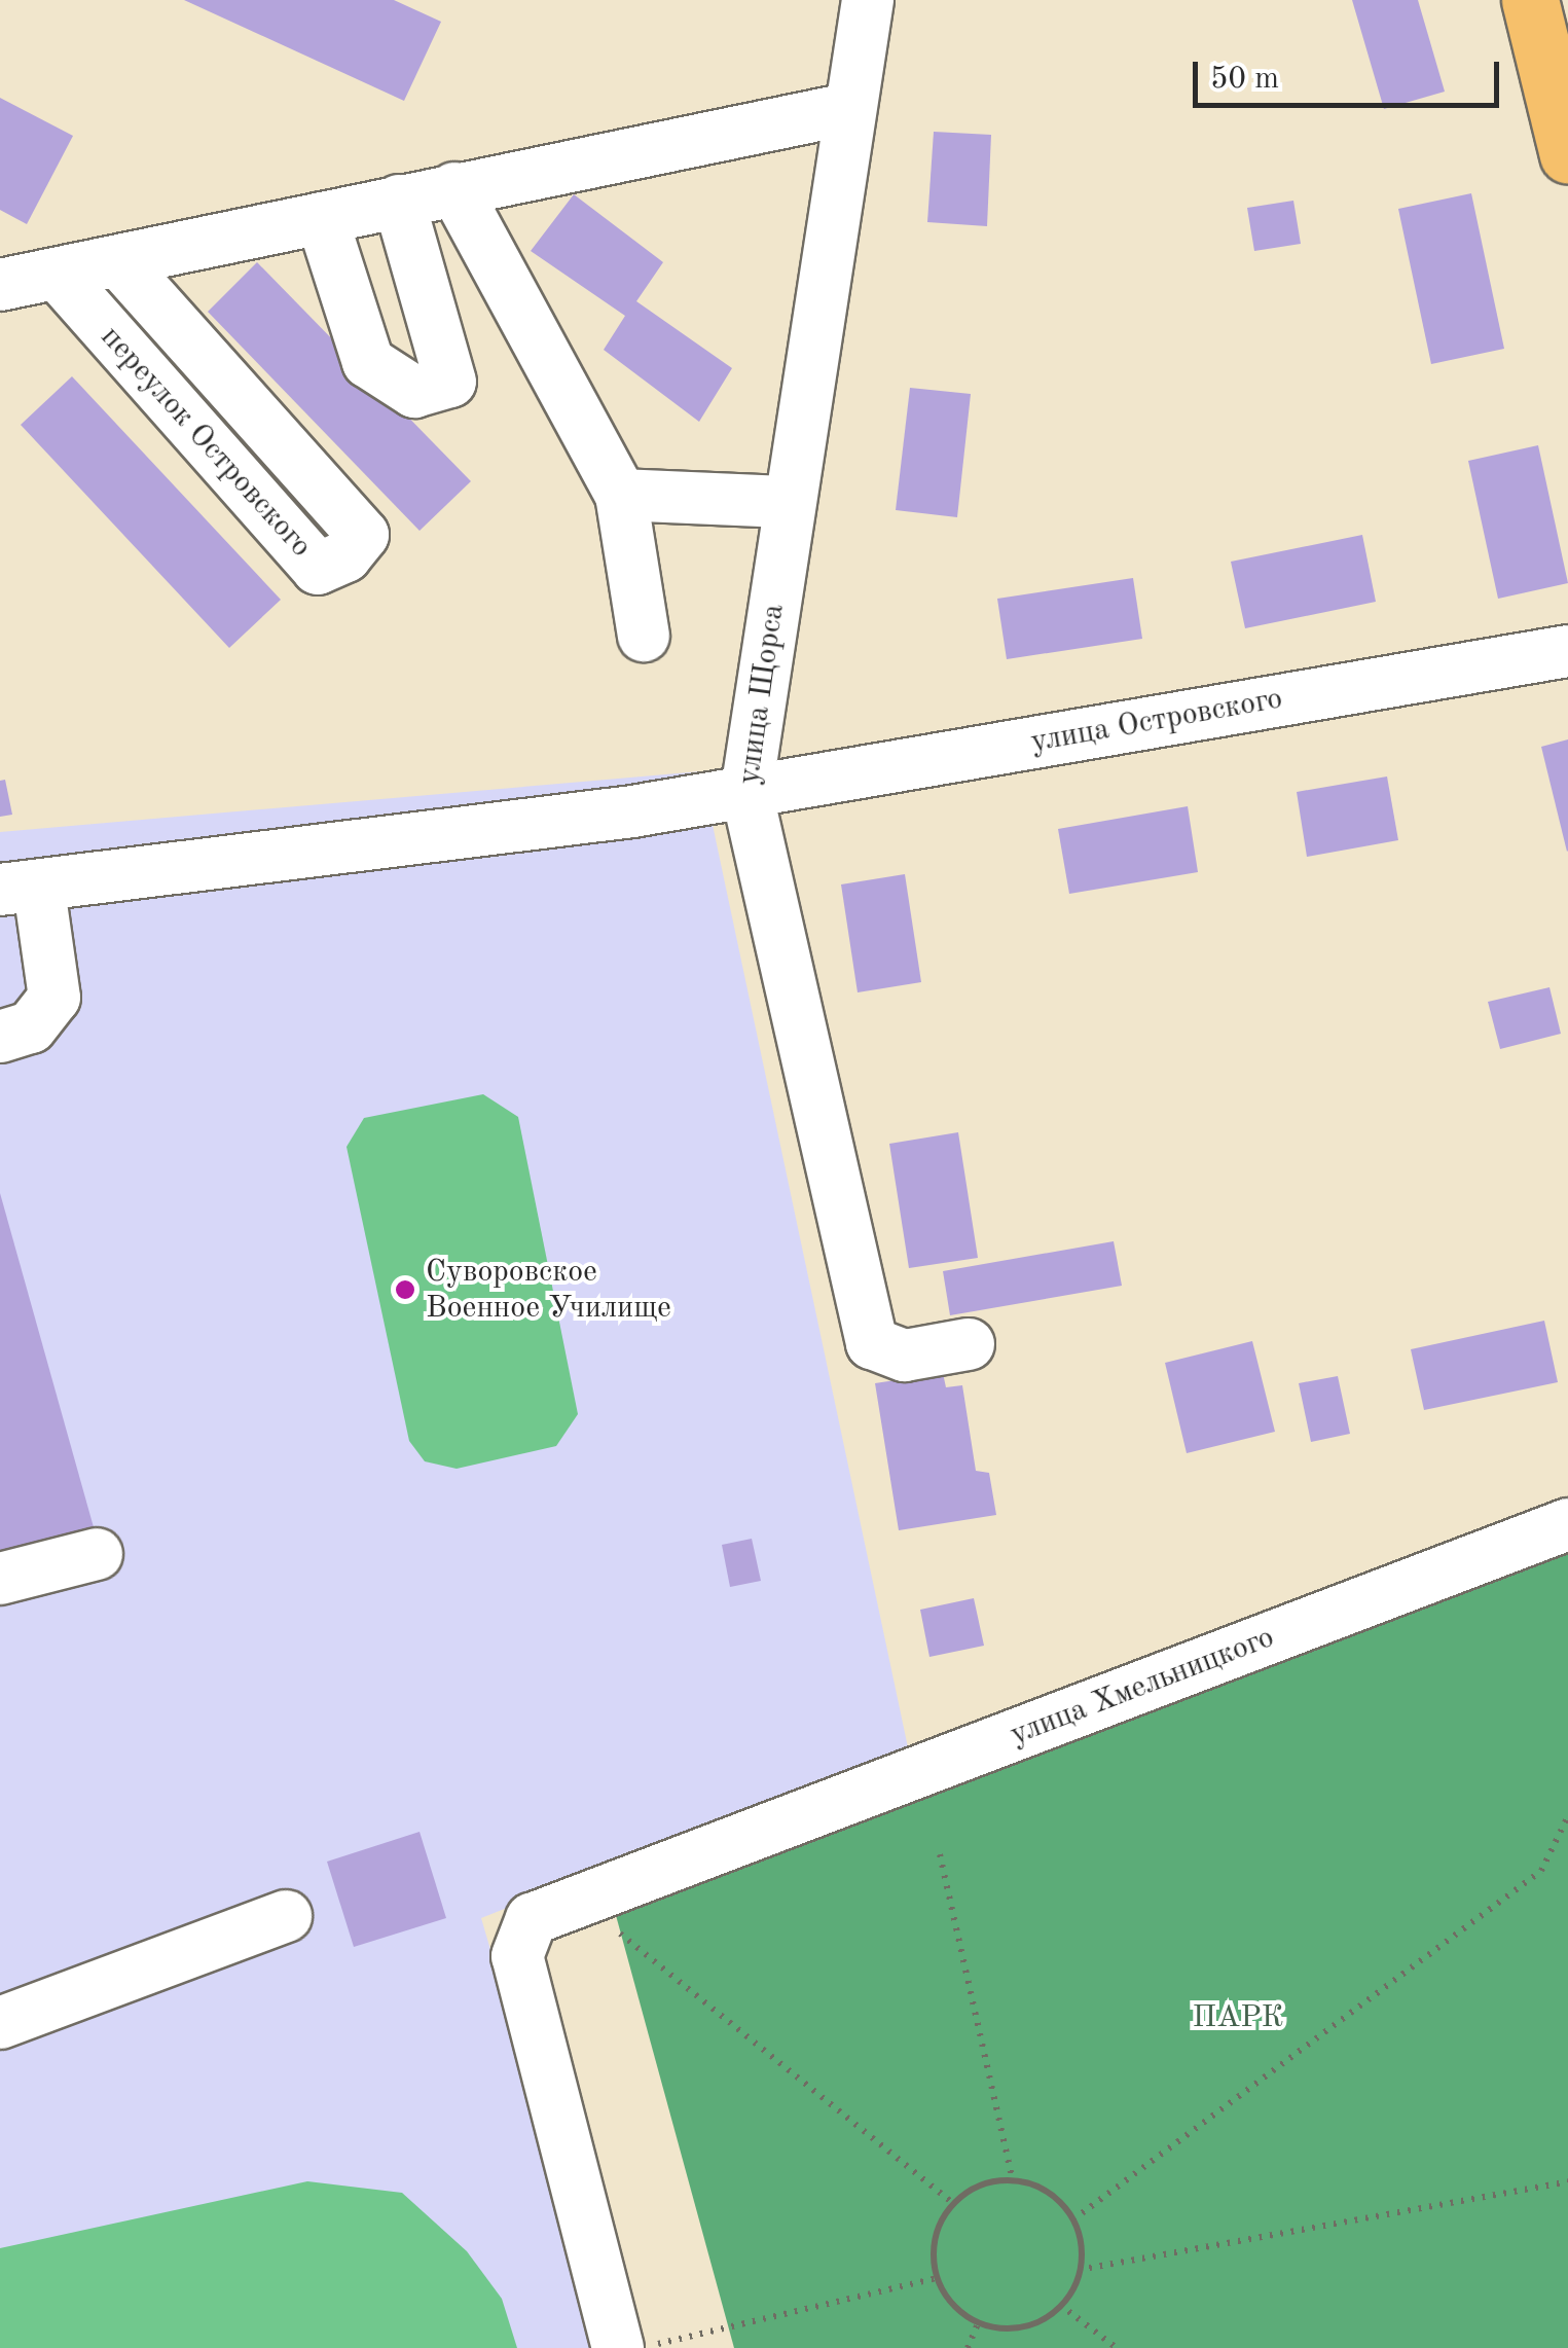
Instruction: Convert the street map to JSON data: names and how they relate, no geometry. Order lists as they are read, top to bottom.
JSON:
{
  "streets": {
    "street": [
      "переулок Островского",
      "улица Щорса",
      "улица Островского",
      "улица Хмельницкого"
    ]
  },
  "crossings": [
    ["улица Щорса", "улица Островского"]
  ],
  "parks": ["ПАРК"],
  "places": ["Суворовское Военное Училище"],
  "scale_bar": "50 m"
}
